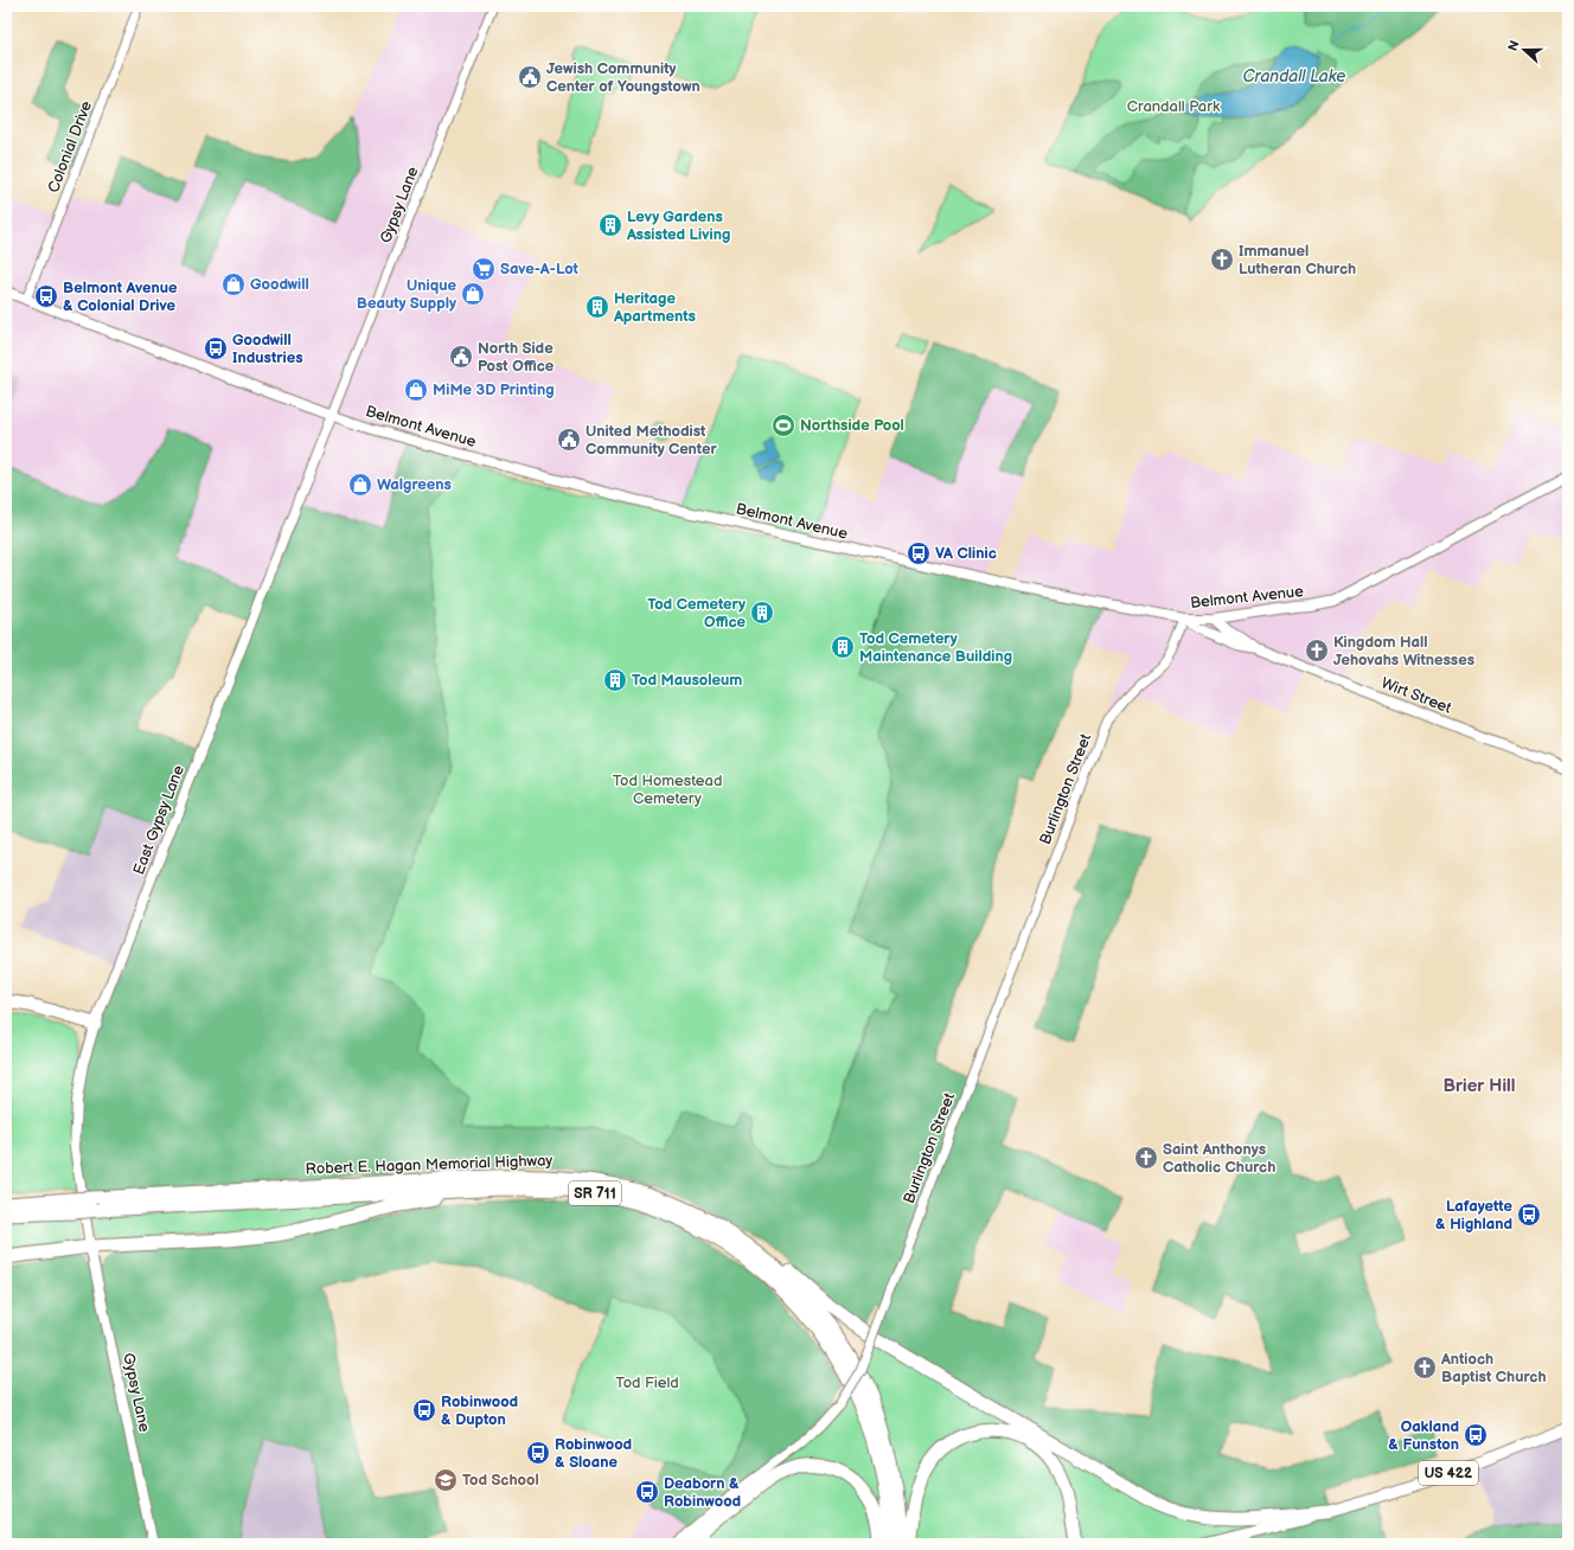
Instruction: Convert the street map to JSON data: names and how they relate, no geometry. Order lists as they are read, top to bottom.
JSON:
{
  "streets": {
    "highway": ["Robert E. Hagan Memorial Highway", "SR 711"],
    "main road": [
      "Gypsy Lane",
      "Belmont Avenue",
      "Wirt Street",
      "East Gypsy Lane",
      "US 422"
    ],
    "street": ["Colonial Drive", "Burlington Street"]
  },
  "crossings": [
    ["Colonial Drive", "Belmont Avenue"],
    ["Gypsy Lane", "Belmont Avenue"],
    ["Gypsy Lane", "East Gypsy Lane"],
    ["Belmont Avenue", "Wirt Street"],
    ["Belmont Avenue", "Burlington Street"],
    ["Belmont Avenue", "East Gypsy Lane"],
    ["Wirt Street", "Burlington Street"]
  ],
  "districts": ["Brier Hill"],
  "water": ["Crandall Lake"],
  "parks": ["Crandall Park", "Tod Homestead Cemetery", "Tod Field"],
  "places": {
    "public building": ["Jewish Community Center of Youngstown", "North Side Post Office", "United Methodist Community Center"],
    "building": [
      "Levy Gardens Assisted Living",
      "Heritage Apartments",
      "Tod Cemetery Office",
      "Tod Cemetery Maintenance Building",
      "Tod Mausoleum"
    ],
    "church": [
      "Immanuel Lutheran Church",
      "Kingdom Hall Jehovahs Witnesses",
      "Saint Anthonys Catholic Church",
      "Antioch Baptist Church"
    ],
    "supermarket": ["Save-A-Lot"],
    "shop": [
      "Goodwill",
      "Unique Beauty Supply",
      "MiMe 3D Printing",
      "Walgreens"
    ],
    "bus stop": [
      "Belmont Avenue & Colonial Drive",
      "Goodwill Industries",
      "VA Clinic",
      "Lafayette & Highland",
      "Robinwood & Dupton",
      "Oakland & Funston",
      "Robinwood & Sloane",
      "Deaborn & Robinwood"
    ],
    "sports": ["Northside Pool"],
    "school or university": ["Tod School"]
  },
  "north": "left"
}
